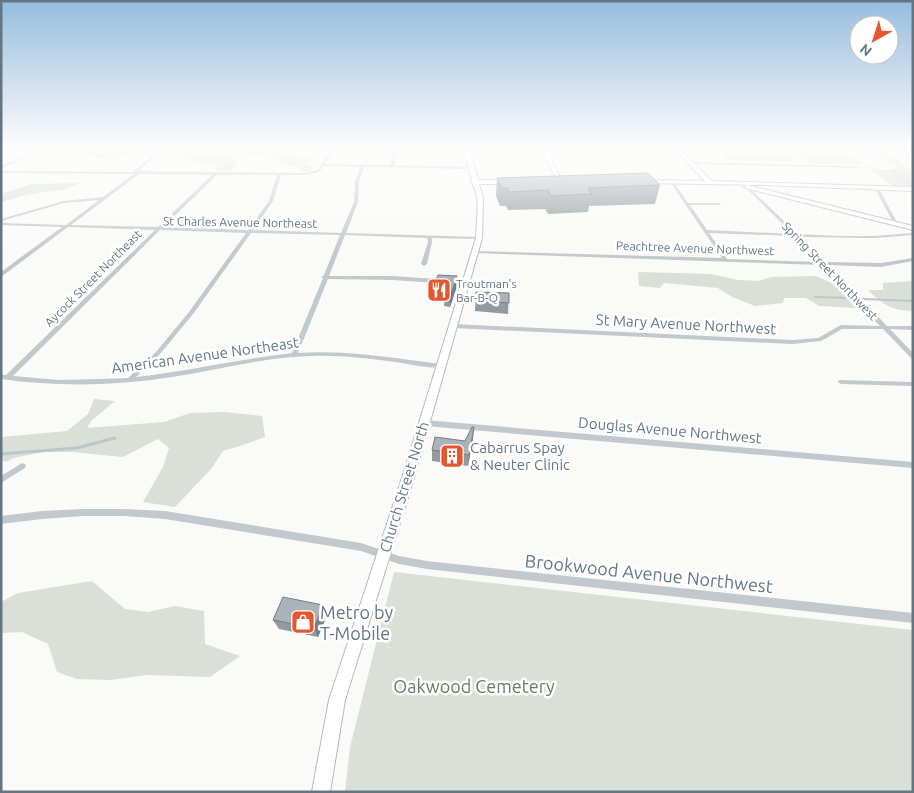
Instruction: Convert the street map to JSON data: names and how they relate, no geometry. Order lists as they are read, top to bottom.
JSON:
{
  "streets": {
    "street": [
      "St Charles Avenue Northeast",
      "Peachtree Avenue Northwest",
      "Spring Street Northwest",
      "Aycock Street Northeast",
      "St Mary Avenue Northwest",
      "American Avenue Northeast",
      "Douglas Avenue Northwest",
      "Church Street North",
      "Brookwood Avenue Northwest"
    ]
  },
  "crossings": [
    ["St Charles Avenue Northeast", "Aycock Street Northeast"],
    ["St Charles Avenue Northeast", "Church Street North"],
    ["Peachtree Avenue Northwest", "Spring Street Northwest"],
    ["Peachtree Avenue Northwest", "Church Street North"],
    ["Spring Street Northwest", "St Mary Avenue Northwest"],
    ["Aycock Street Northeast", "American Avenue Northeast"],
    ["St Mary Avenue Northwest", "Church Street North"],
    ["American Avenue Northeast", "Church Street North"],
    ["Douglas Avenue Northwest", "Church Street North"],
    ["Church Street North", "Brookwood Avenue Northwest"]
  ],
  "parks": ["Oakwood Cemetery"],
  "places": {
    "restaurant": ["Troutman's Bar-B-Q"],
    "building": ["Cabarrus Spay & Neuter Clinic"],
    "shop": ["Metro by T-Mobile"]
  },
  "north": "bottom left"
}
